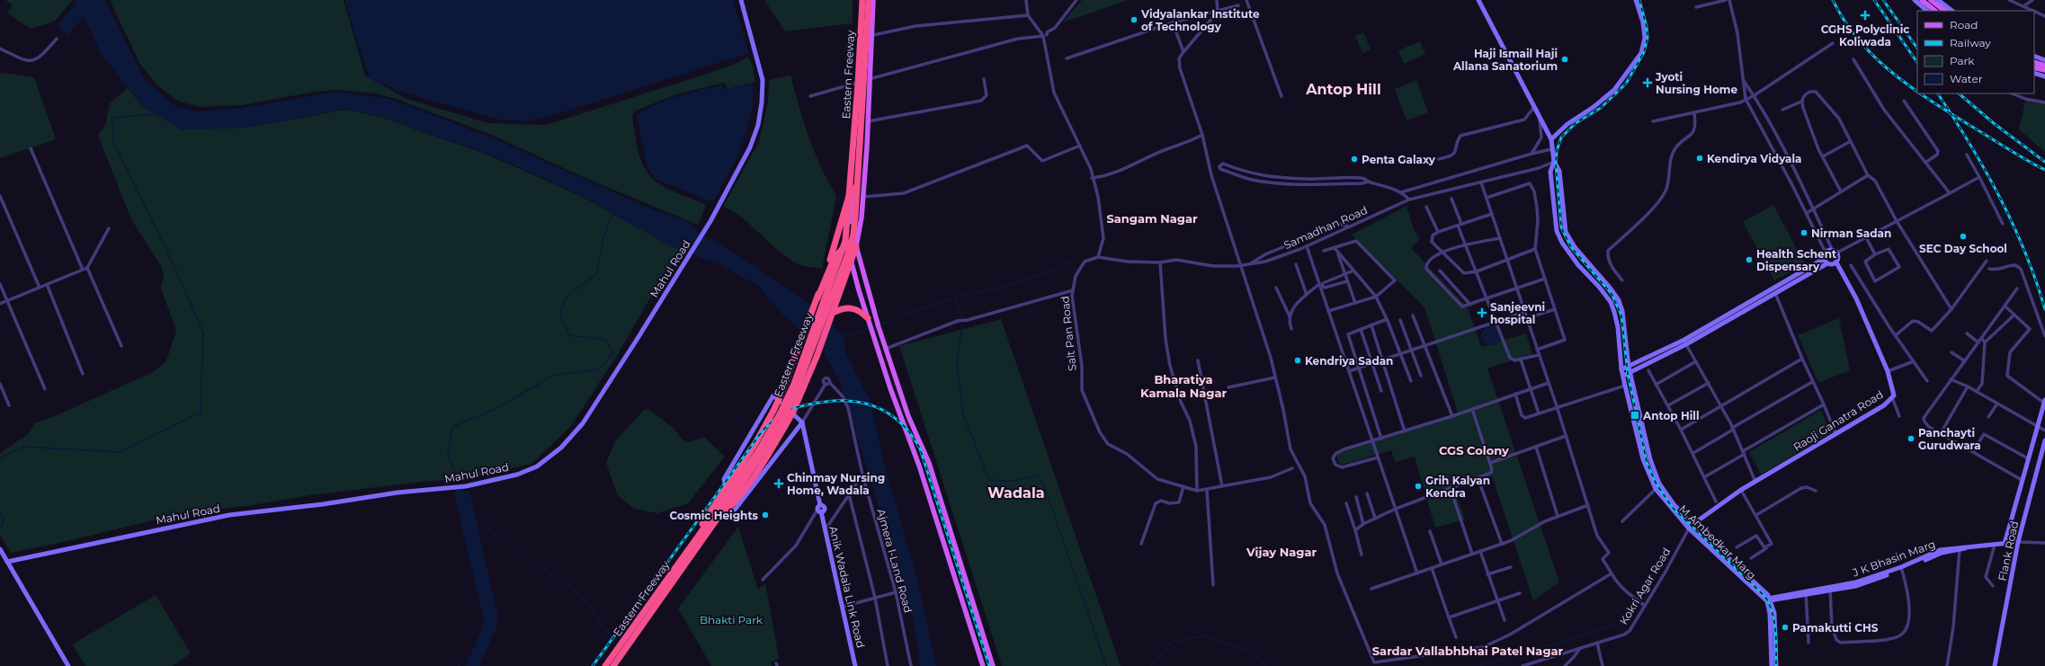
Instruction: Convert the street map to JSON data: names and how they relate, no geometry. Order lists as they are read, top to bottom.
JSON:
{
  "streets": {
    "highway": ["Eastern Freeway"],
    "street": [
      "Samadhan Road",
      "Mahul Road",
      "Salt Pan Road",
      "Raoji Ganatra Road",
      "M Ambedkar Marg",
      "Flank Road",
      "J K Bhasin Marg",
      "Ajmera l-Land Road",
      "Kokri Agar Road",
      "Anik Wadala Link Road"
    ]
  },
  "crossings": [
    ["Samadhan Road", "Salt Pan Road"],
    ["M Ambedkar Marg", "J K Bhasin Marg"],
    ["M Ambedkar Marg", "Kokri Agar Road"],
    ["Flank Road", "J K Bhasin Marg"],
    ["Ajmera l-Land Road", "Anik Wadala Link Road"]
  ],
  "districts": [
    "Antop Hill",
    "Sangam Nagar",
    "Bharatiya Kamala Nagar",
    "CGS Colony",
    "Wadala",
    "Vijay Nagar",
    "Sardar Vallabhbhai Patel Nagar"
  ],
  "parks": ["Bhakti Park"],
  "places": {
    "health": [
      "CGHS Polyclinic Koliwada",
      "Jyoti Nursing Home",
      "Sanjeevni hospital",
      "Chinmay Nursing Home, Wadala"
    ],
    "other": [
      "Vidyalankar Institute of Technology",
      "Haji Ismail Haji Allana Sanatorium",
      "Kendirya Vidyala",
      "Penta Galaxy",
      "Nirman Sadan",
      "SEC Day School",
      "Health Schent Dispensary",
      "Kendriya Sadan",
      "Panchayti Gurudwara",
      "Grih Kalyan Kendra",
      "Cosmic Heights",
      "Pamakutti CHS"
    ],
    "transit": ["Antop Hill"]
  },
  "legend": [
    "Road",
    "Railway",
    "Park",
    "Water"
  ]
}
